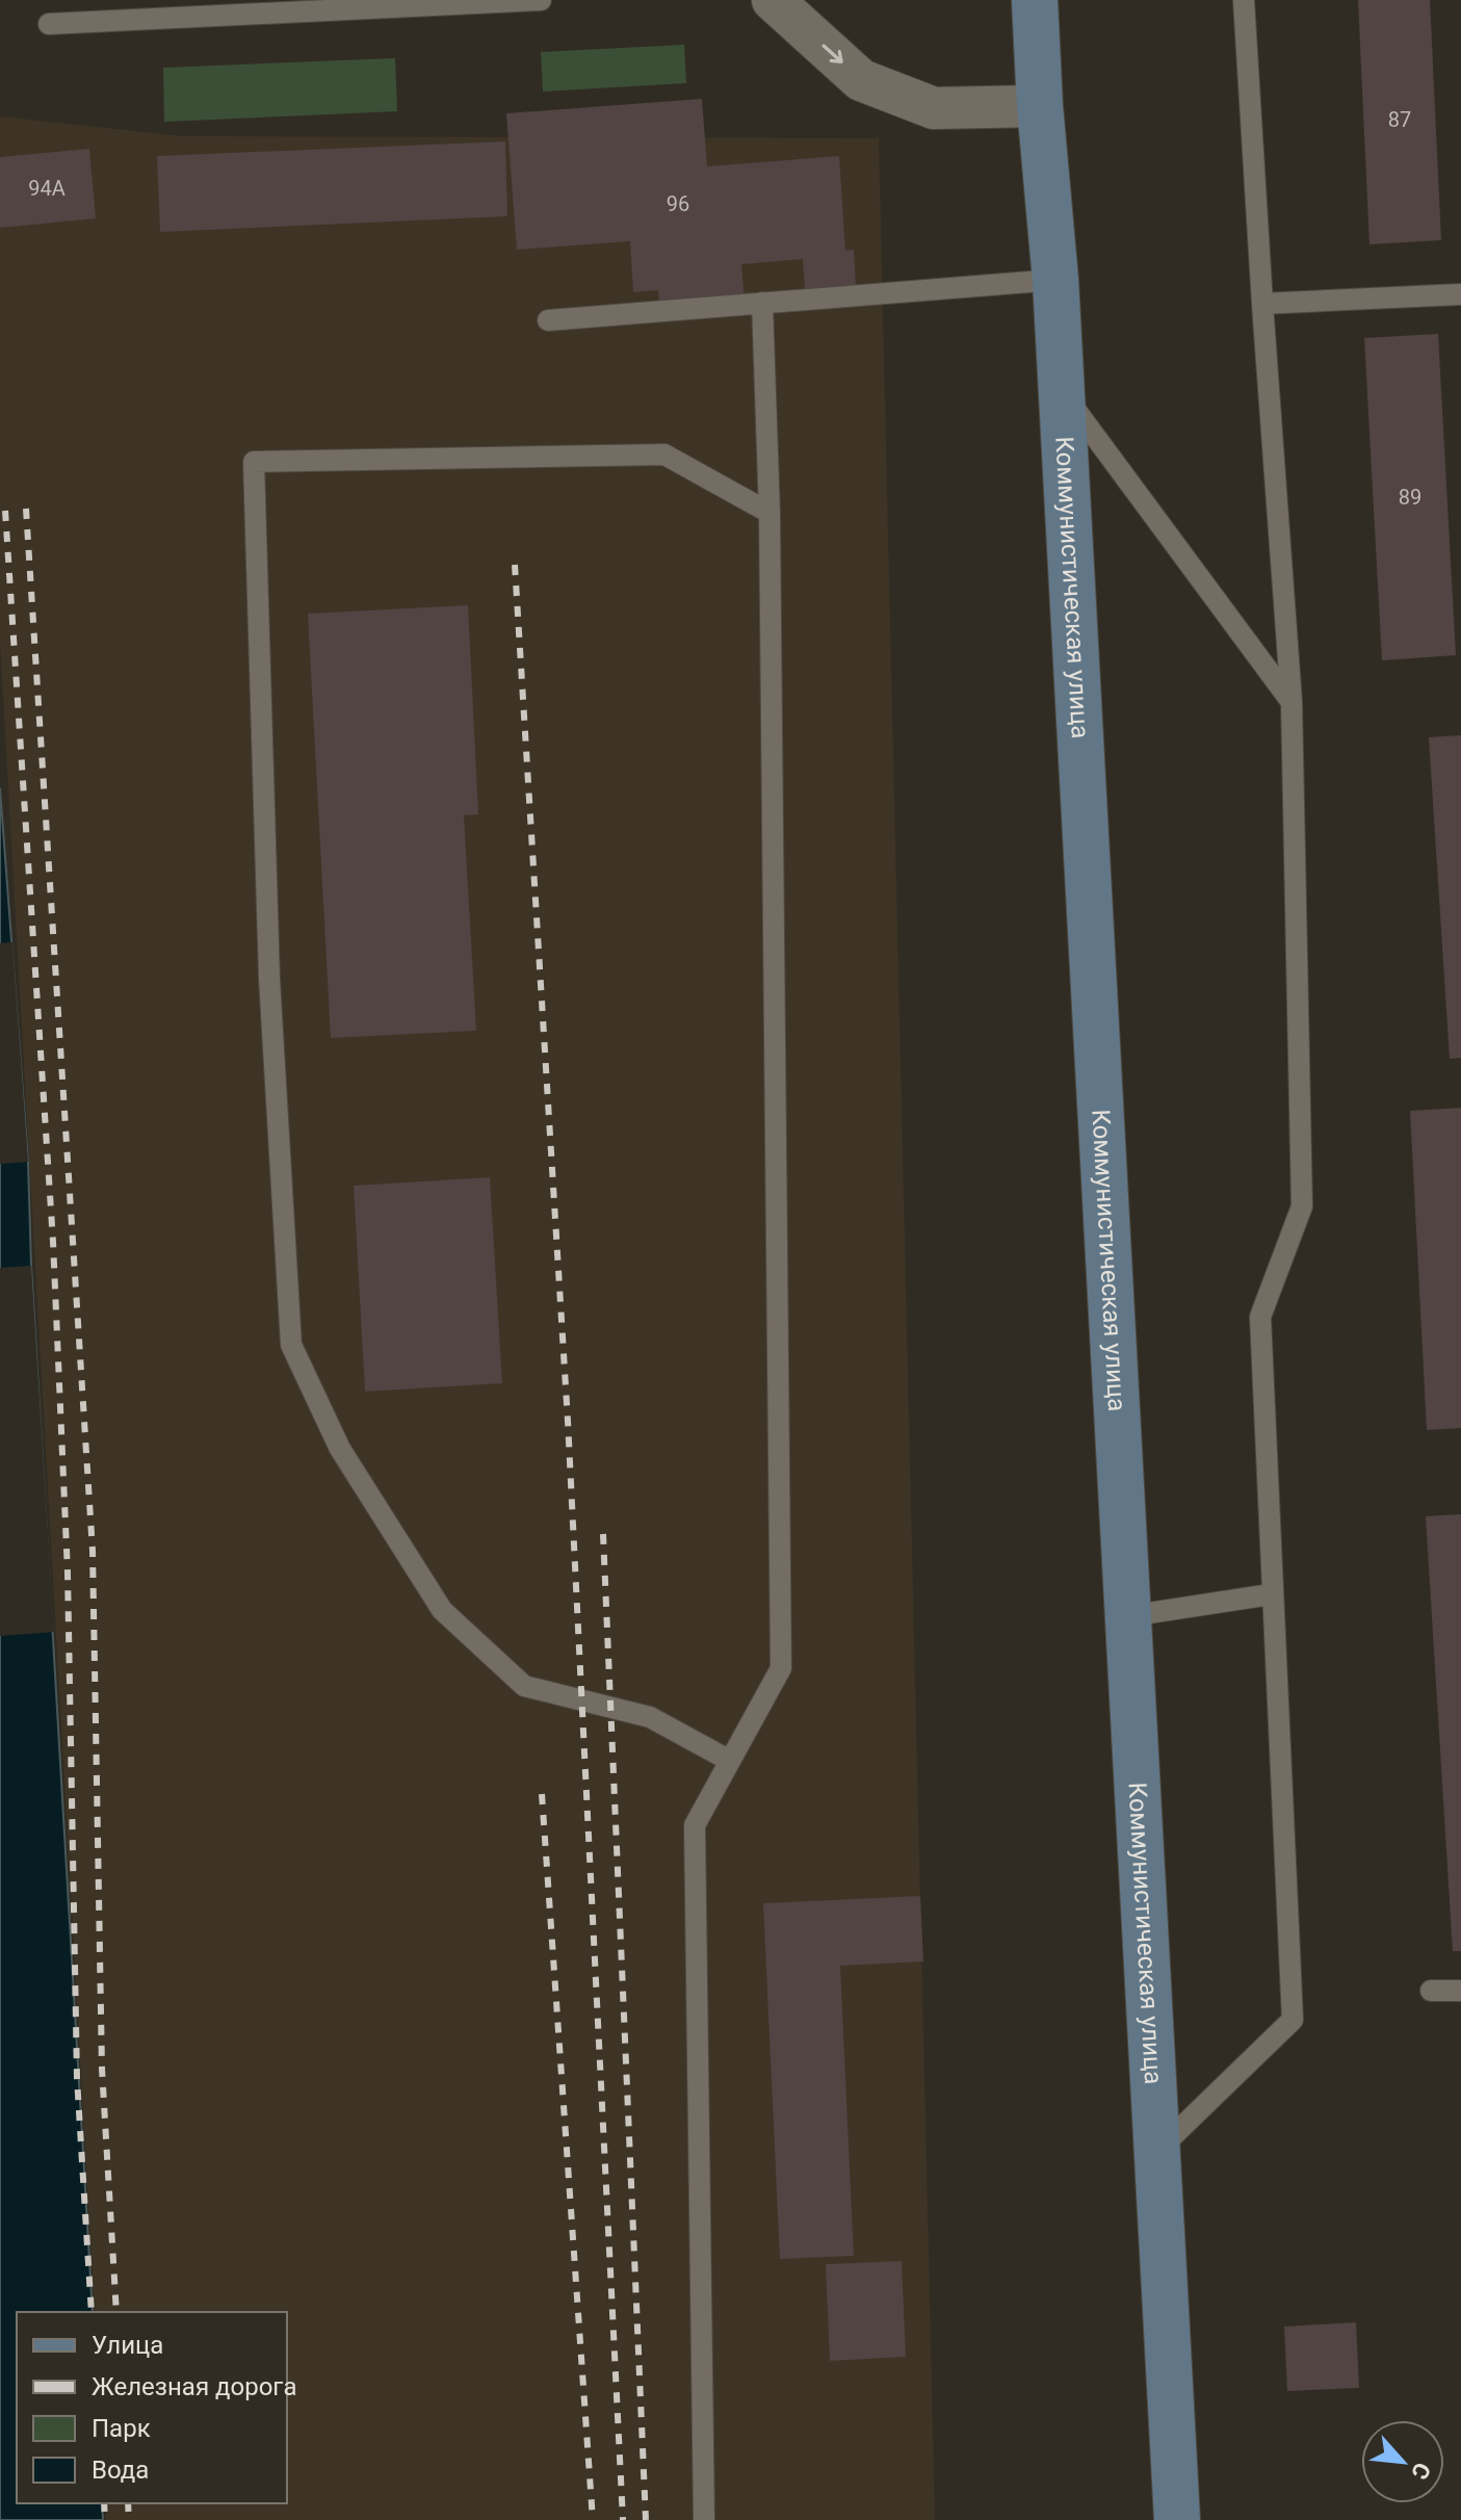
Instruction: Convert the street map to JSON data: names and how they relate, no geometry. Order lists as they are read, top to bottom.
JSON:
{
  "streets": {
    "main road": ["Коммунистическая улица"]
  },
  "house_numbers": [
    "87",
    "94А",
    "96",
    "89"
  ],
  "legend": [
    "Улица",
    "Железная дорога",
    "Парк",
    "Вода"
  ],
  "north": "bottom right"
}
